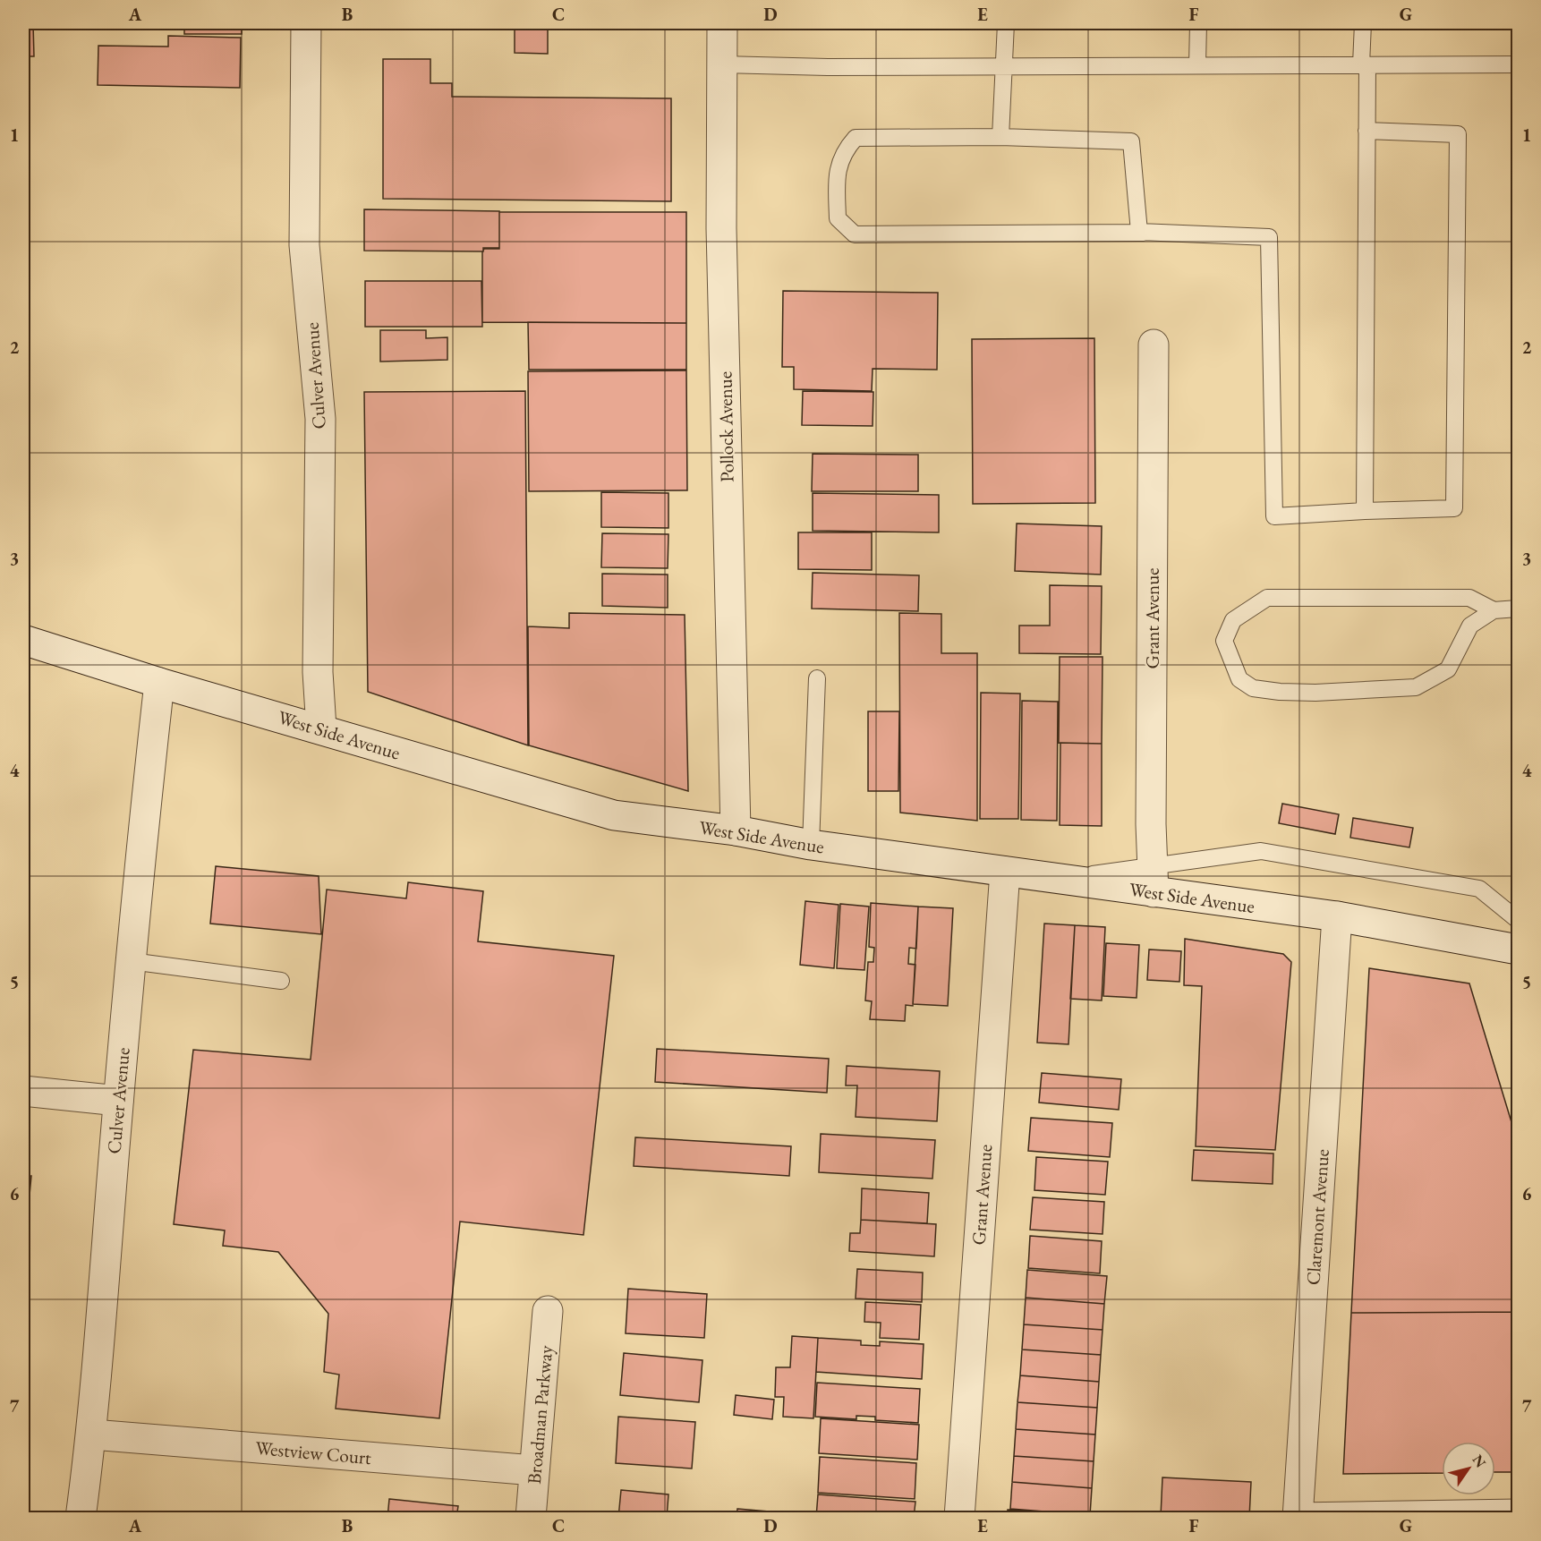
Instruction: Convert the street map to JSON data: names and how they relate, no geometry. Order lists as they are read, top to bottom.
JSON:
{
  "streets": {
    "street": [
      "Culver Avenue",
      "Pollock Avenue",
      "Grant Avenue",
      "West Side Avenue",
      "Claremont Avenue",
      "Broadman Parkway",
      "Westview Court"
    ]
  },
  "crossings": [
    ["Culver Avenue", "West Side Avenue"],
    ["Culver Avenue", "Westview Court"],
    ["Pollock Avenue", "West Side Avenue"],
    ["Grant Avenue", "West Side Avenue"],
    ["West Side Avenue", "Claremont Avenue"],
    ["Broadman Parkway", "Westview Court"]
  ],
  "north": "top right",
  "grid": {
    "columns": [
      "A",
      "B",
      "C",
      "D",
      "E",
      "F",
      "G"
    ],
    "rows": [
      "1",
      "2",
      "3",
      "4",
      "5",
      "6",
      "7"
    ]
  }
}
